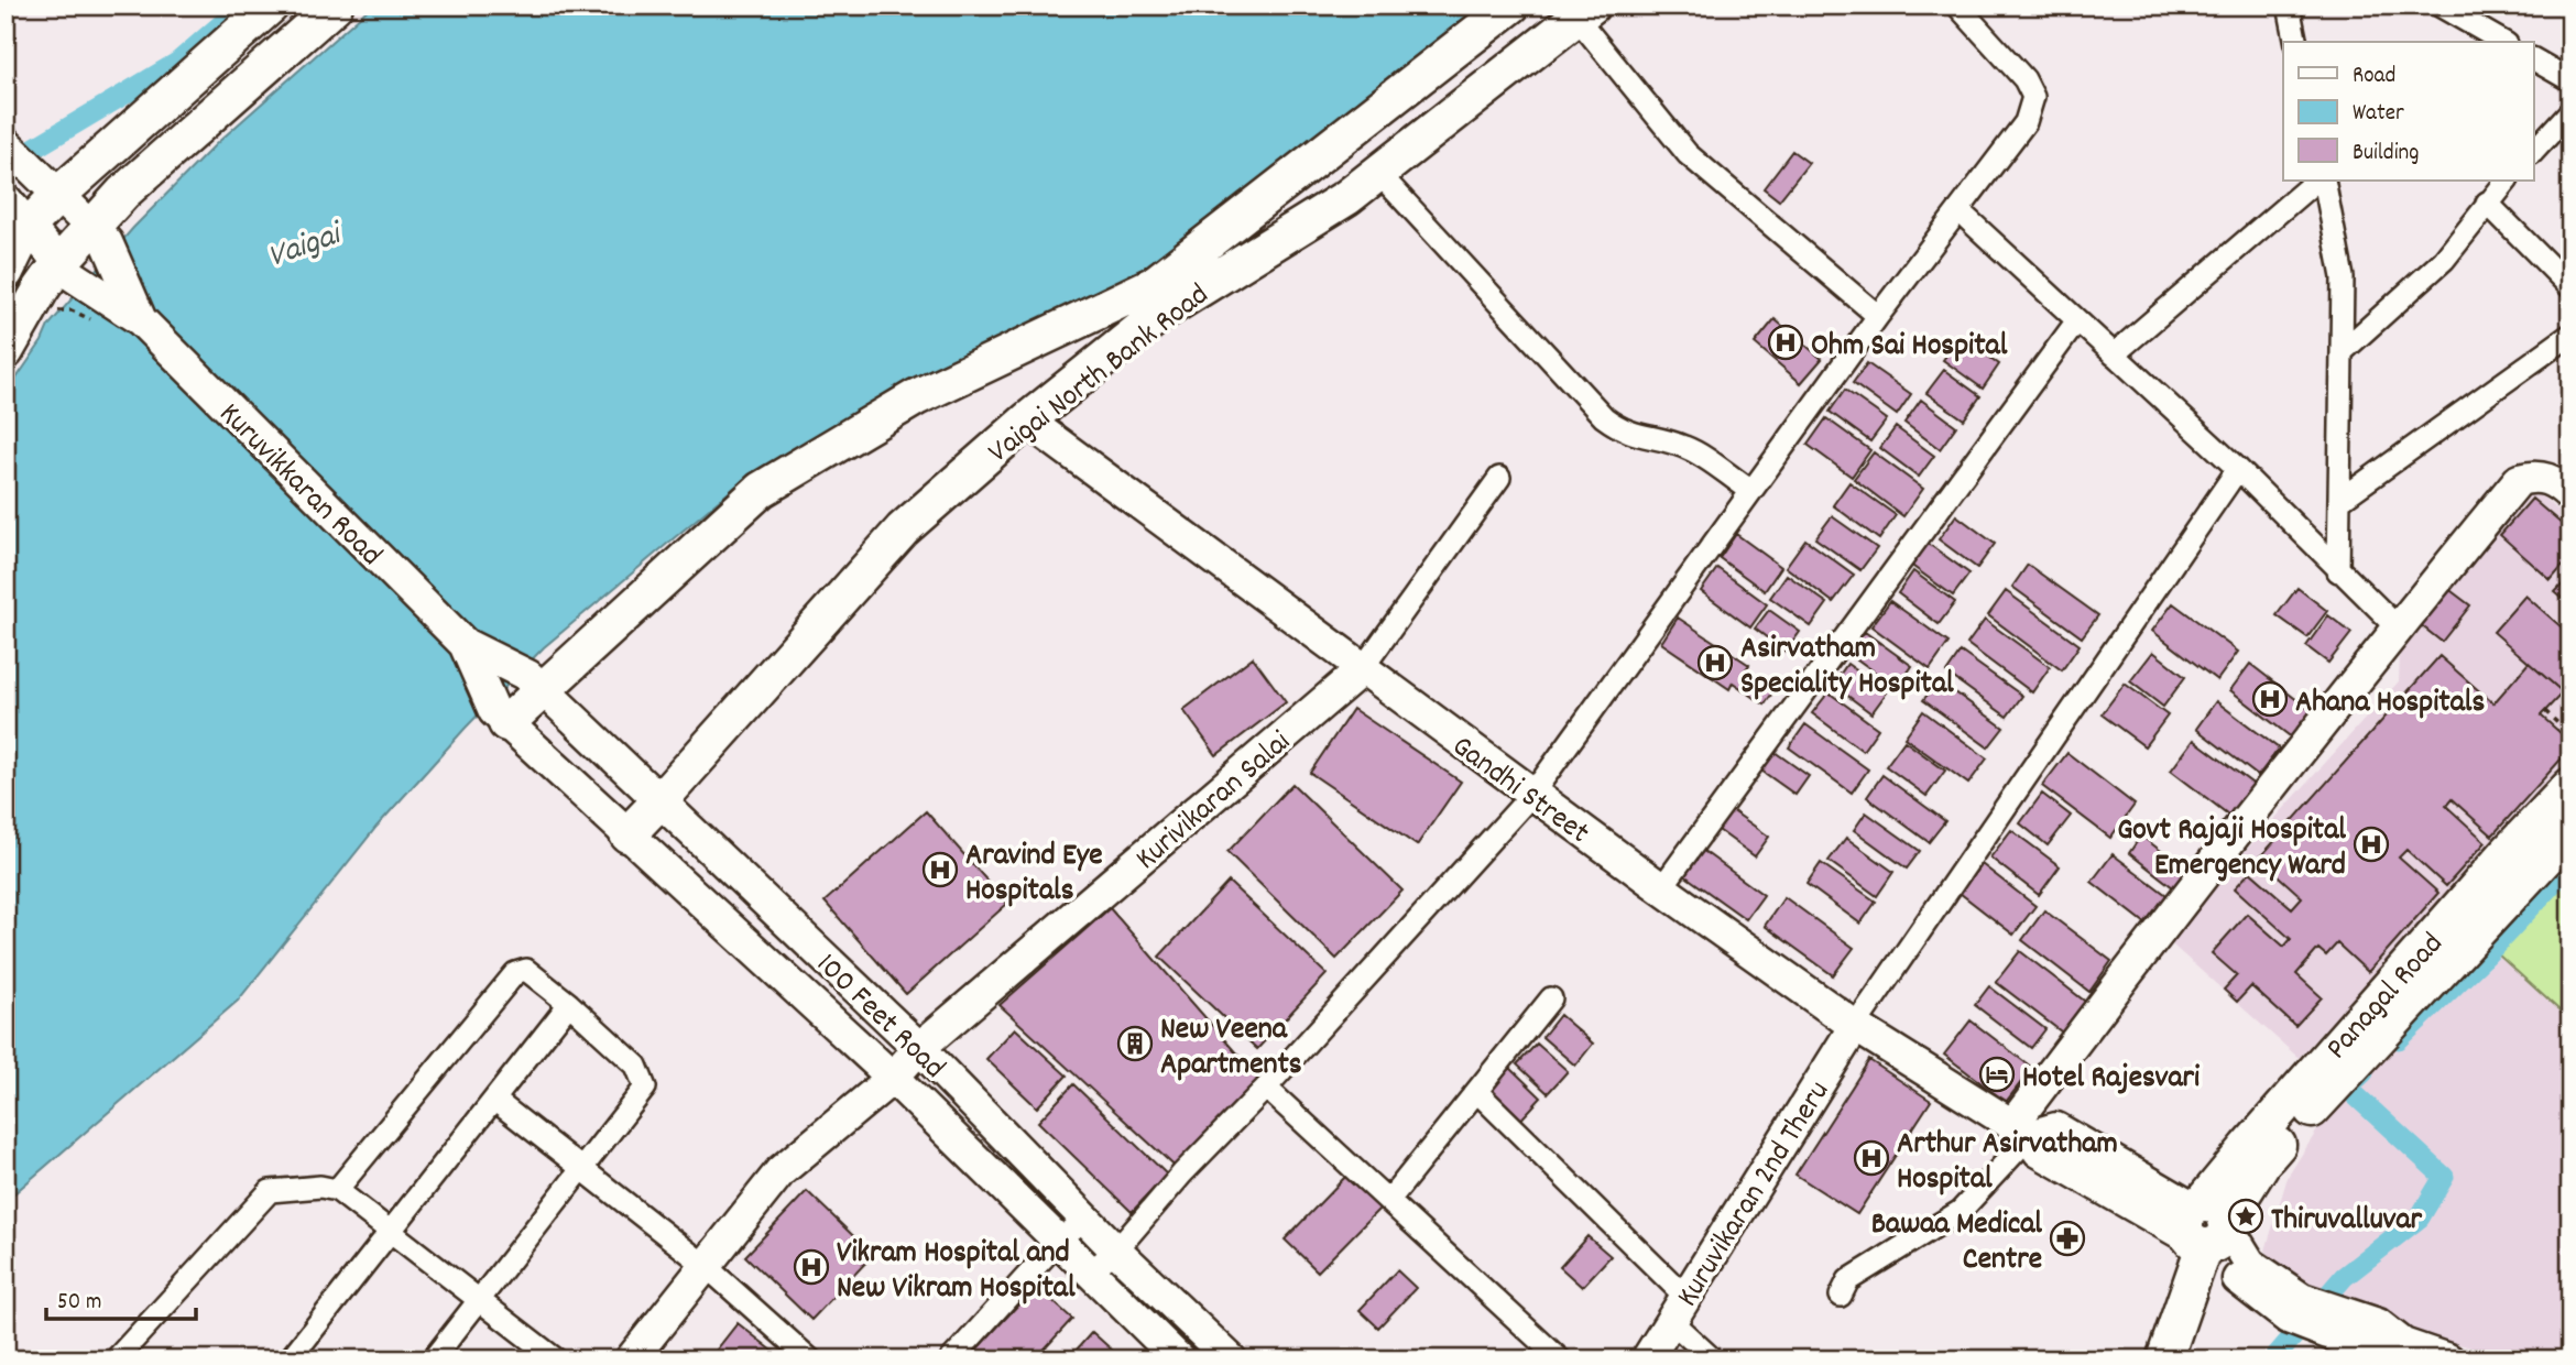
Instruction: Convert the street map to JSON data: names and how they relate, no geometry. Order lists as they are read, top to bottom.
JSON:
{
  "streets": {
    "main road": ["Vaigai North Bank Road", "Panagal Road"],
    "street": [
      "Kuruvikkaran Road",
      "Gandhi Street",
      "Kurivikaran Salai",
      "100 Feet Road",
      "Kuruvikaran 2nd Theru"
    ]
  },
  "crossings": [
    ["Vaigai North Bank Road", "Kuruvikkaran Road"],
    ["Vaigai North Bank Road", "Gandhi Street"],
    ["Vaigai North Bank Road", "100 Feet Road"],
    ["Kuruvikkaran Road", "100 Feet Road"],
    ["Gandhi Street", "Kurivikaran Salai"],
    ["Gandhi Street", "Panagal Road"],
    ["Gandhi Street", "Kuruvikaran 2nd Theru"],
    ["Kurivikaran Salai", "100 Feet Road"]
  ],
  "water": ["Vaigai"],
  "places": {
    "hospital": [
      "Ohm Sai Hospital",
      "Asirvatham Speciality Hospital",
      "Ahana Hospitals",
      "Govt Rajaji Hospital Emergency Ward",
      "Aravind Eye Hospitals",
      "Arthur Asirvatham Hospital",
      "Vikram Hospital and New Vikram Hospital"
    ],
    "building": ["New Veena Apartments"],
    "hotel": ["Hotel Rajesvari"],
    "place": ["Thiruvalluvar"],
    "pharmacy": ["Bawaa Medical Centre"]
  },
  "legend": ["Road", "Water", "Building"],
  "scale_bar": "50 m"
}
